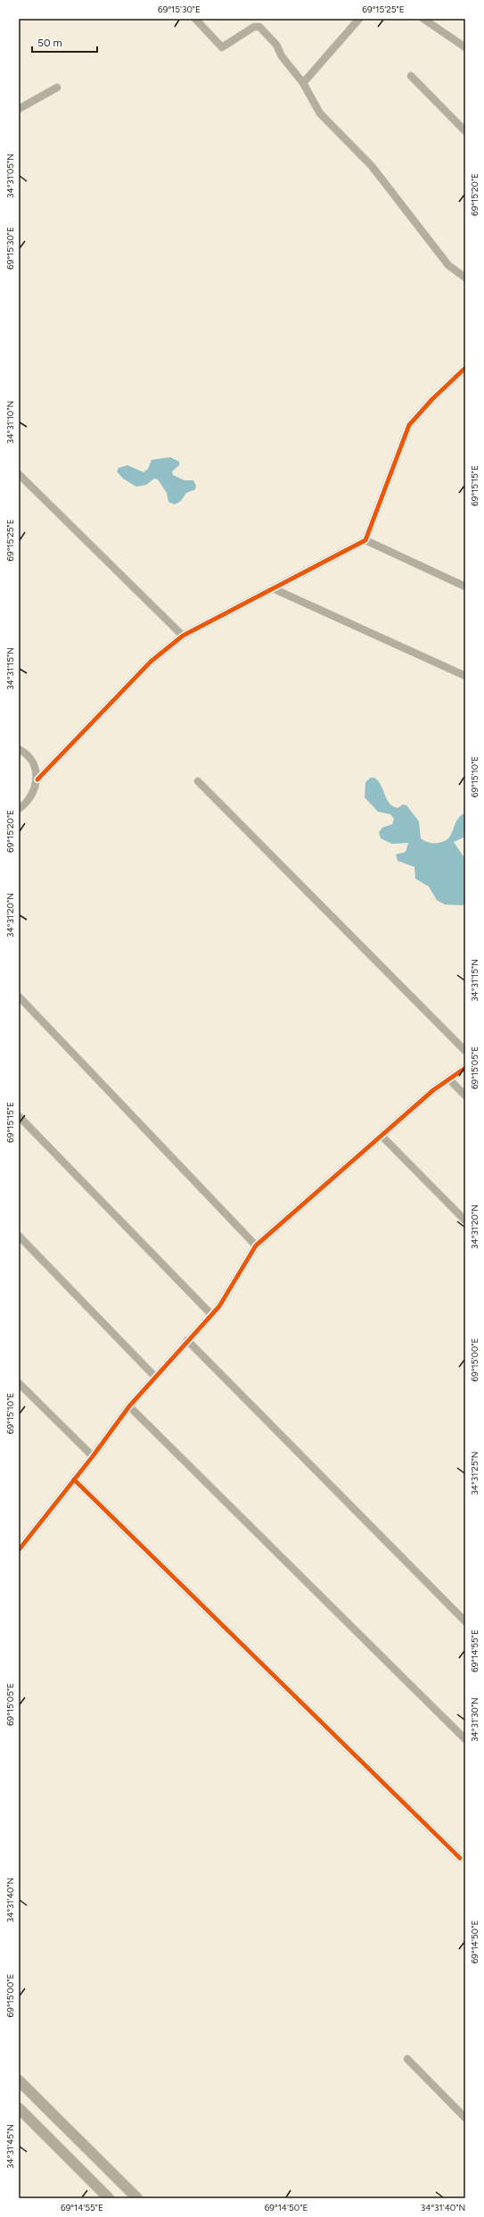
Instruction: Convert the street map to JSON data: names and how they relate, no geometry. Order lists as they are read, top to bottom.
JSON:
{
  "scale_bar": "50 m",
  "coordinates": [
    "69°15'30\"E",
    "69°15'25\"E",
    "34°31'05\"N",
    "69°15'20\"E",
    "34°31'10\"N",
    "69°15'15\"E",
    "34°31'15\"N",
    "69°15'10\"E",
    "34°31'20\"N",
    "69°15'05\"E",
    "69°15'00\"E",
    "34°31'25\"N",
    "69°14'55\"E",
    "34°31'30\"N",
    "34°31'40\"N",
    "69°14'50\"E",
    "34°31'45\"N"
  ]
}
